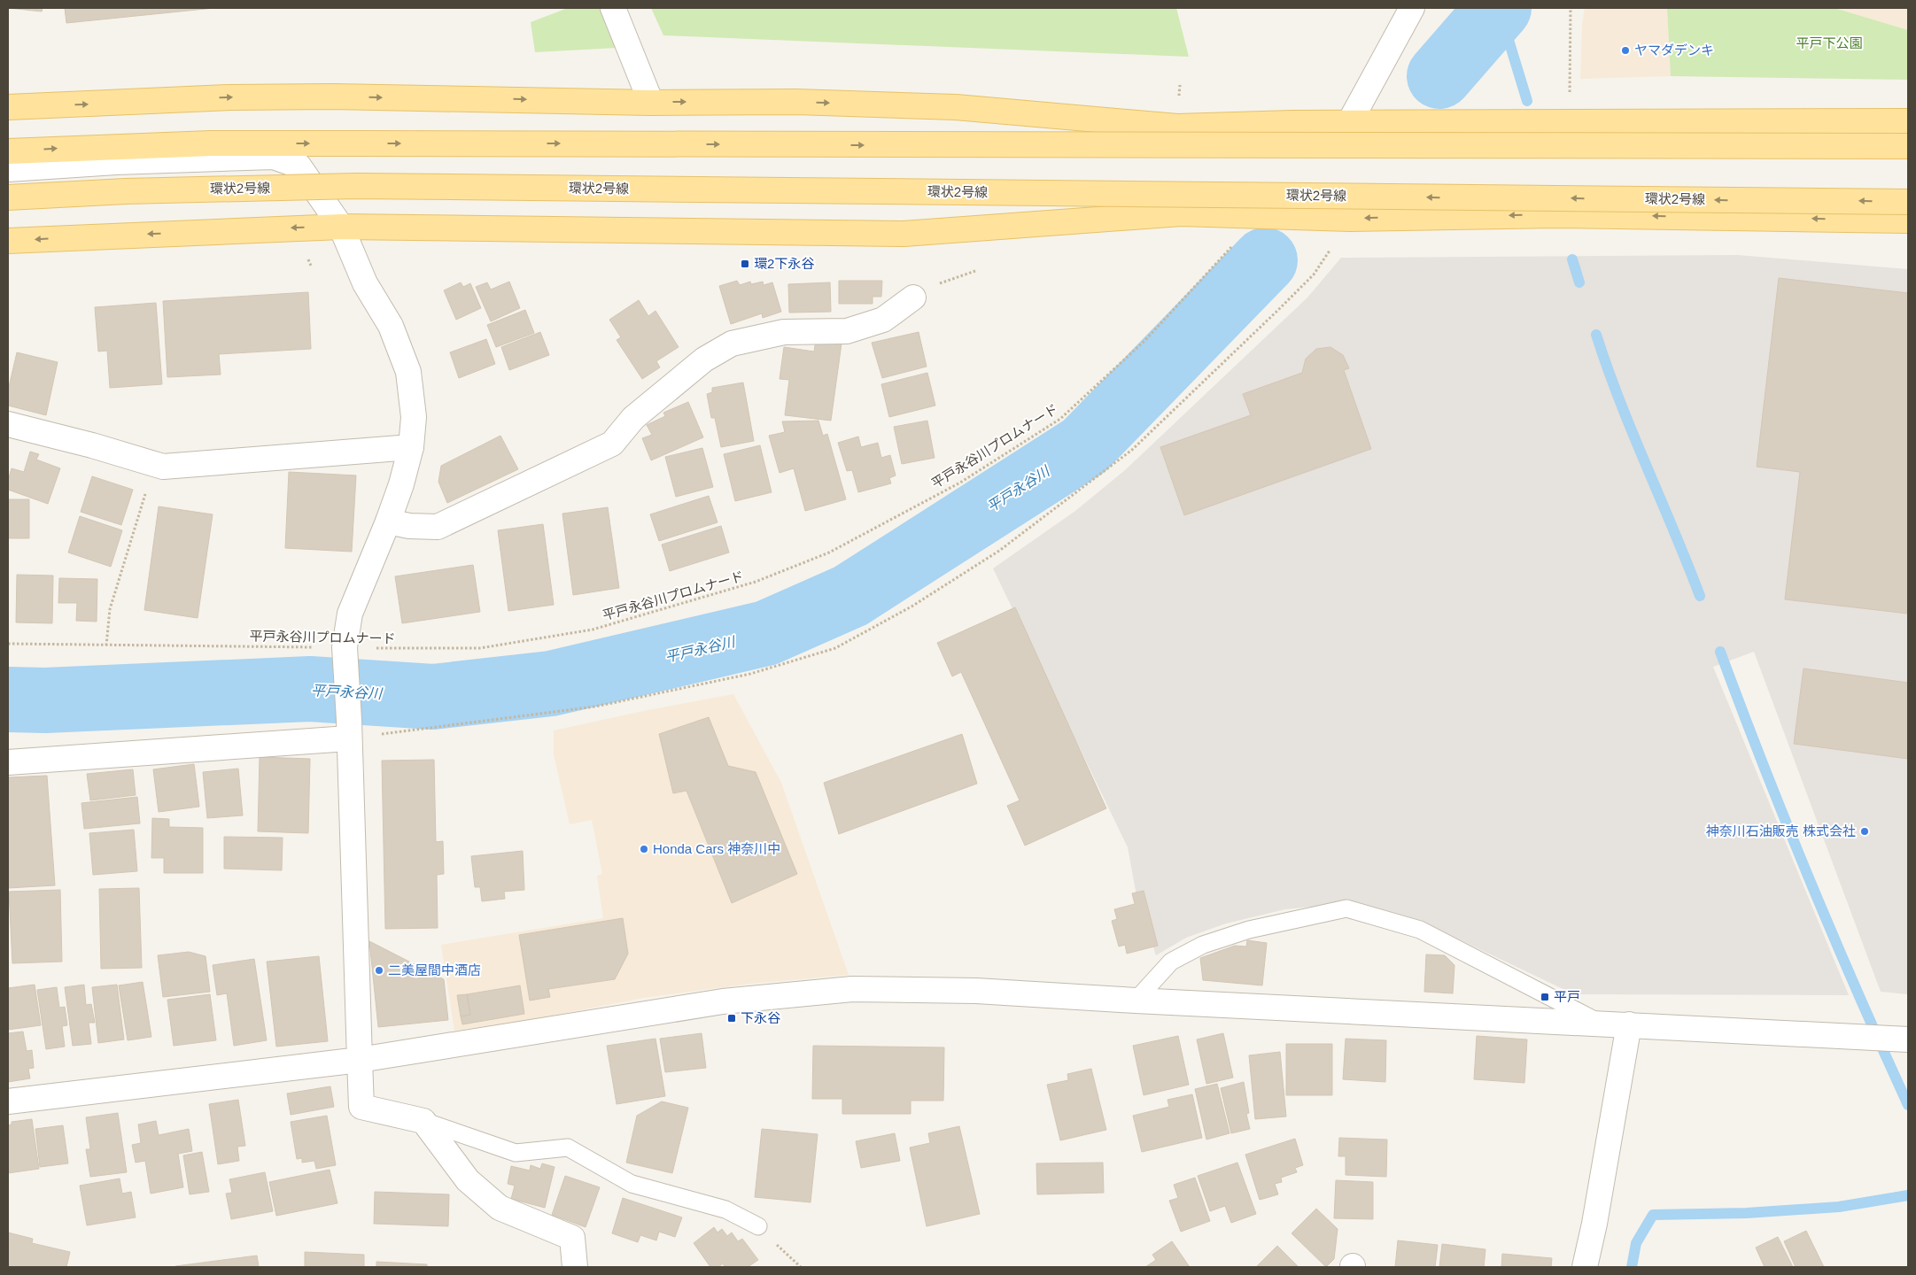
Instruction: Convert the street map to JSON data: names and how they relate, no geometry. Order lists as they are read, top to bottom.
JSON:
{
  "streets": {
    "main road": ["環状2号線"],
    "path": ["平戸永谷川プロムナード"]
  },
  "water": ["平戸永谷川"],
  "parks": ["平戸下公園"],
  "places": {
    "other": [
      "ヤマダデンキ",
      "神奈川石油販売 株式会社",
      "Honda Cars 神奈川中",
      "二美屋間中酒店"
    ],
    "transit": ["環2下永谷", "平戸", "下永谷"]
  }
}
